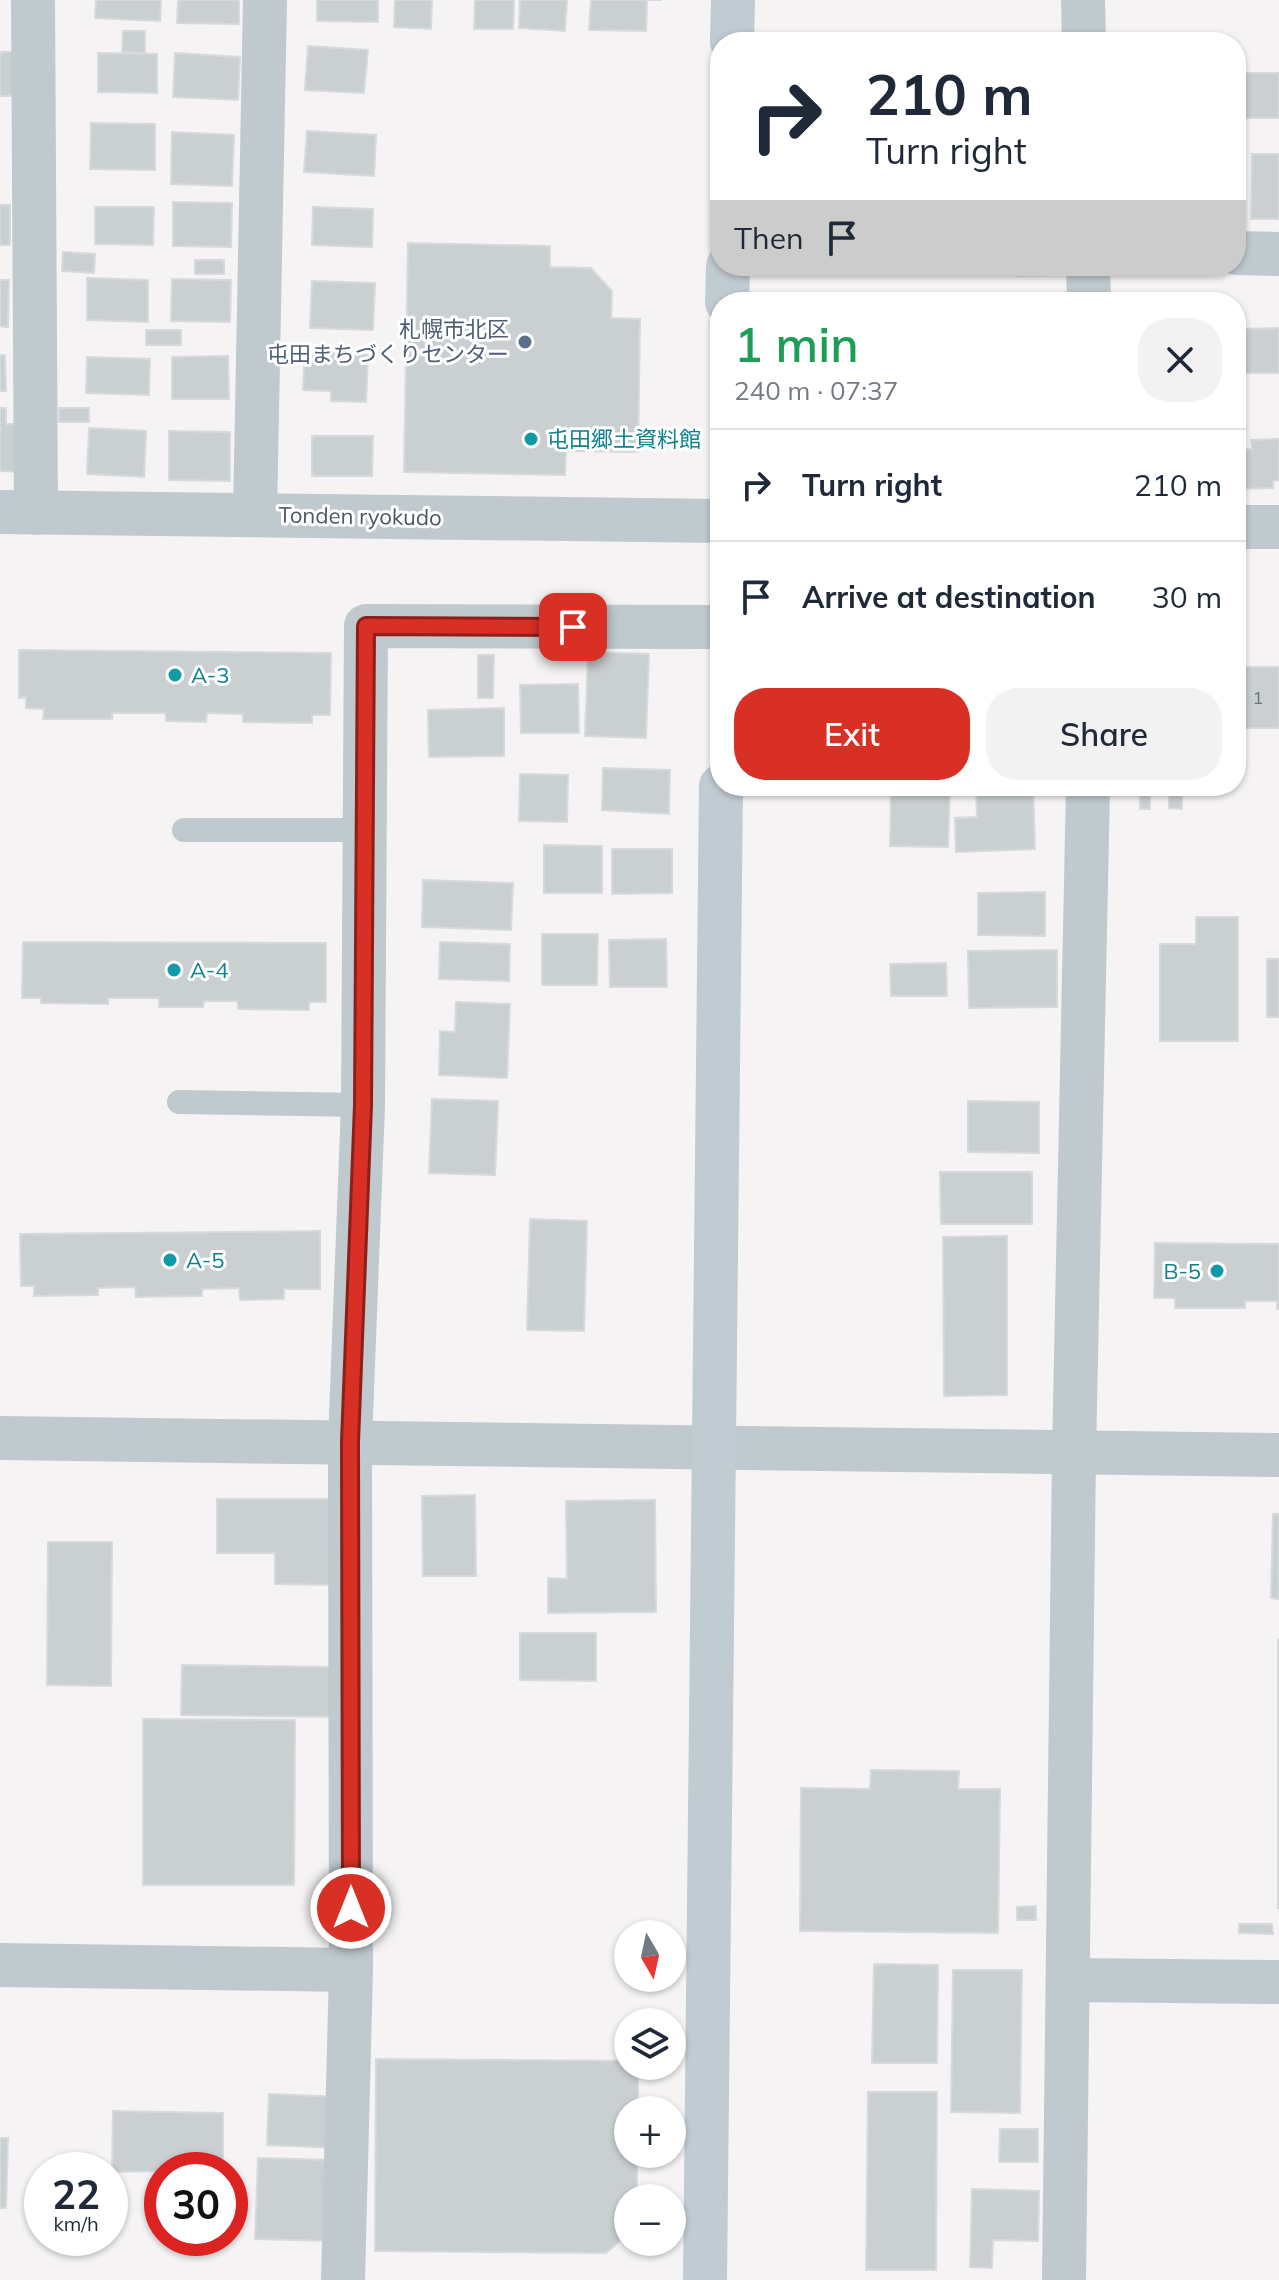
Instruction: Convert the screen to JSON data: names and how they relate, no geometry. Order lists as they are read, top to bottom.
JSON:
{
  "streets": {
    "street": ["Tonden ryokudo"]
  },
  "places": [
    "札幌市北区 屯田まちづくりセンター",
    "屯田郷土資料館",
    "A-3",
    "A-4",
    "A-5",
    "B-5"
  ],
  "house_numbers": ["1"],
  "north": "bottom",
  "page": {
    "turn": ["210 m", "Turn right"],
    "then": "Then",
    "heading": ["1 min", "240 m · 07:37"],
    "list": [
      {
        "name": "Turn right",
        "value": "210 m"
      },
      {
        "name": "Arrive at destination",
        "value": "30 m"
      }
    ],
    "buttons": ["Exit", "Share"],
    "map_buttons": ["+", "−"],
    "speed": "22 km/h",
    "limit": "30"
  }
}
